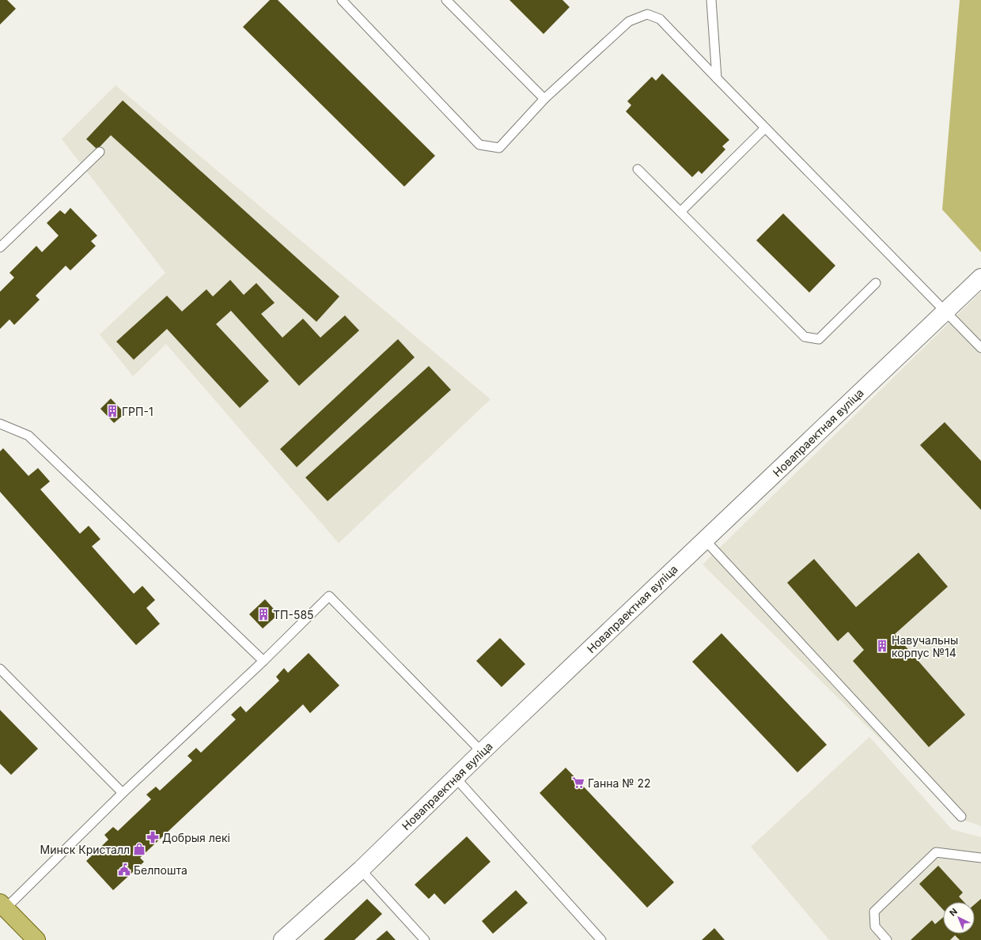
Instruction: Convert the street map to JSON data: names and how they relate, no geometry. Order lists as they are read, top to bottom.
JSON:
{
  "streets": {
    "street": ["Новапраектная вуліца"]
  },
  "places": {
    "building": ["ГРП-1", "ТП-585", "Навучальны корпус №14"],
    "supermarket": ["Ганна № 22"],
    "pharmacy": ["Добрыя лекі"],
    "shop": ["Минск Кристалл"],
    "public building": ["Белпошта"]
  },
  "north": "top left"
}
